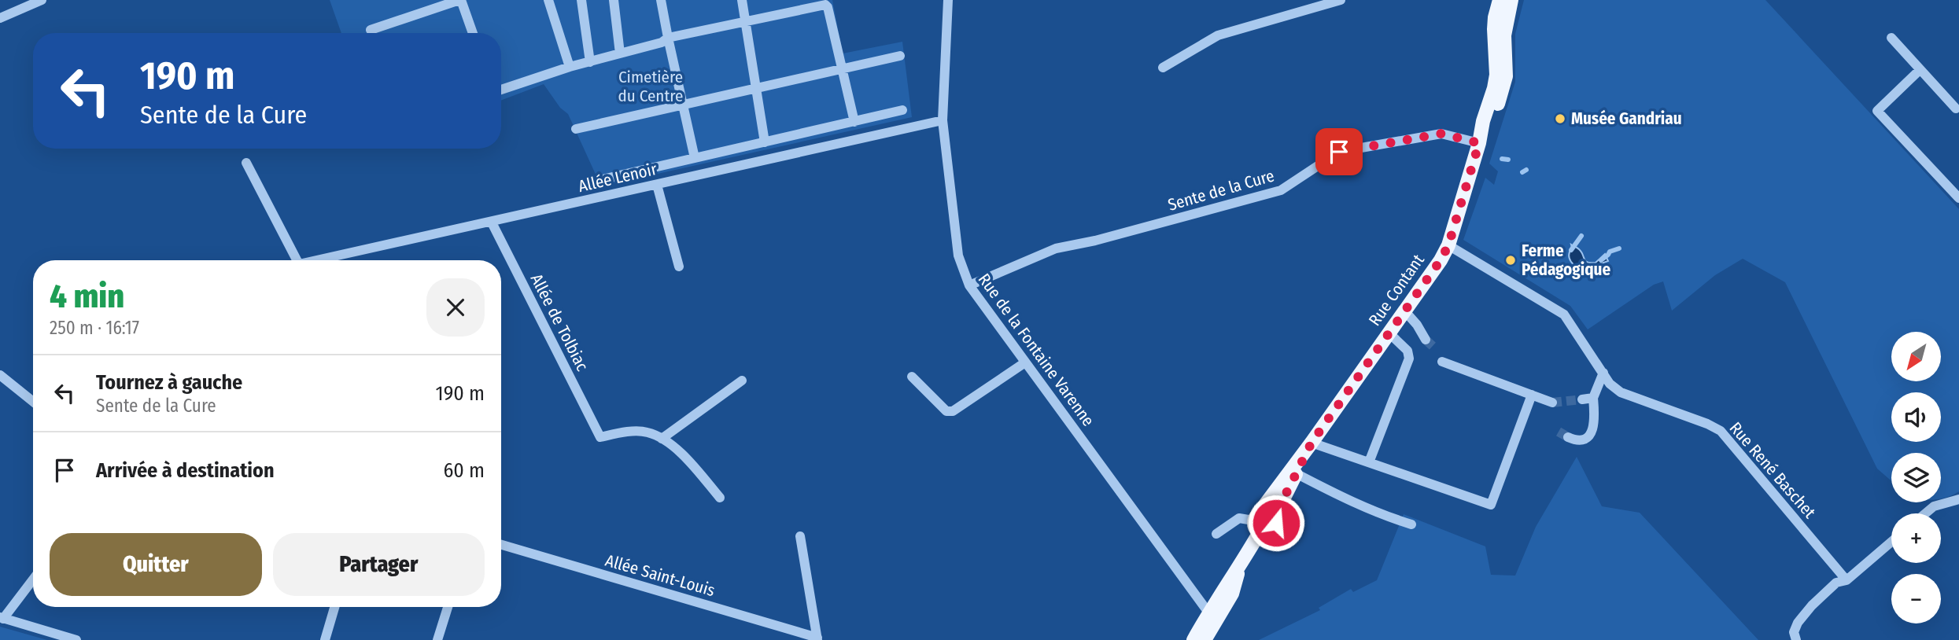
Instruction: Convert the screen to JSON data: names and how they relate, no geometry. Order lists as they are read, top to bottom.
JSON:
{
  "streets": {
    "main road": ["Rue Contant"],
    "street": [
      "Allée Lenoir",
      "Sente de la Cure",
      "Allée de Tolbiac",
      "Rue de la Fontaine Varenne",
      "Rue René Baschet",
      "Allée Saint-Louis"
    ]
  },
  "crossings": [
    ["Allée Lenoir", "Allée de Tolbiac"],
    ["Allée Lenoir", "Rue de la Fontaine Varenne"],
    ["Sente de la Cure", "Rue Contant"],
    ["Sente de la Cure", "Rue de la Fontaine Varenne"],
    ["Rue Contant", "Rue de la Fontaine Varenne"],
    ["Rue Contant", "Rue René Baschet"]
  ],
  "parks": ["Cimetière du Centre"],
  "places": ["Musée Gandriau", "Ferme Pédagogique"],
  "north": "bottom left",
  "page": {
    "turn": ["190 m", "Sente de la Cure"],
    "heading": ["4 min", "250 m · 16:17"],
    "map_buttons": ["+", "−"],
    "list": [
      {
        "name": "Tournez à gauche",
        "note": "Sente de la Cure",
        "value": "190 m"
      },
      {
        "name": "Arrivée à destination",
        "value": "60 m"
      }
    ],
    "buttons": ["Quitter", "Partager"]
  }
}
